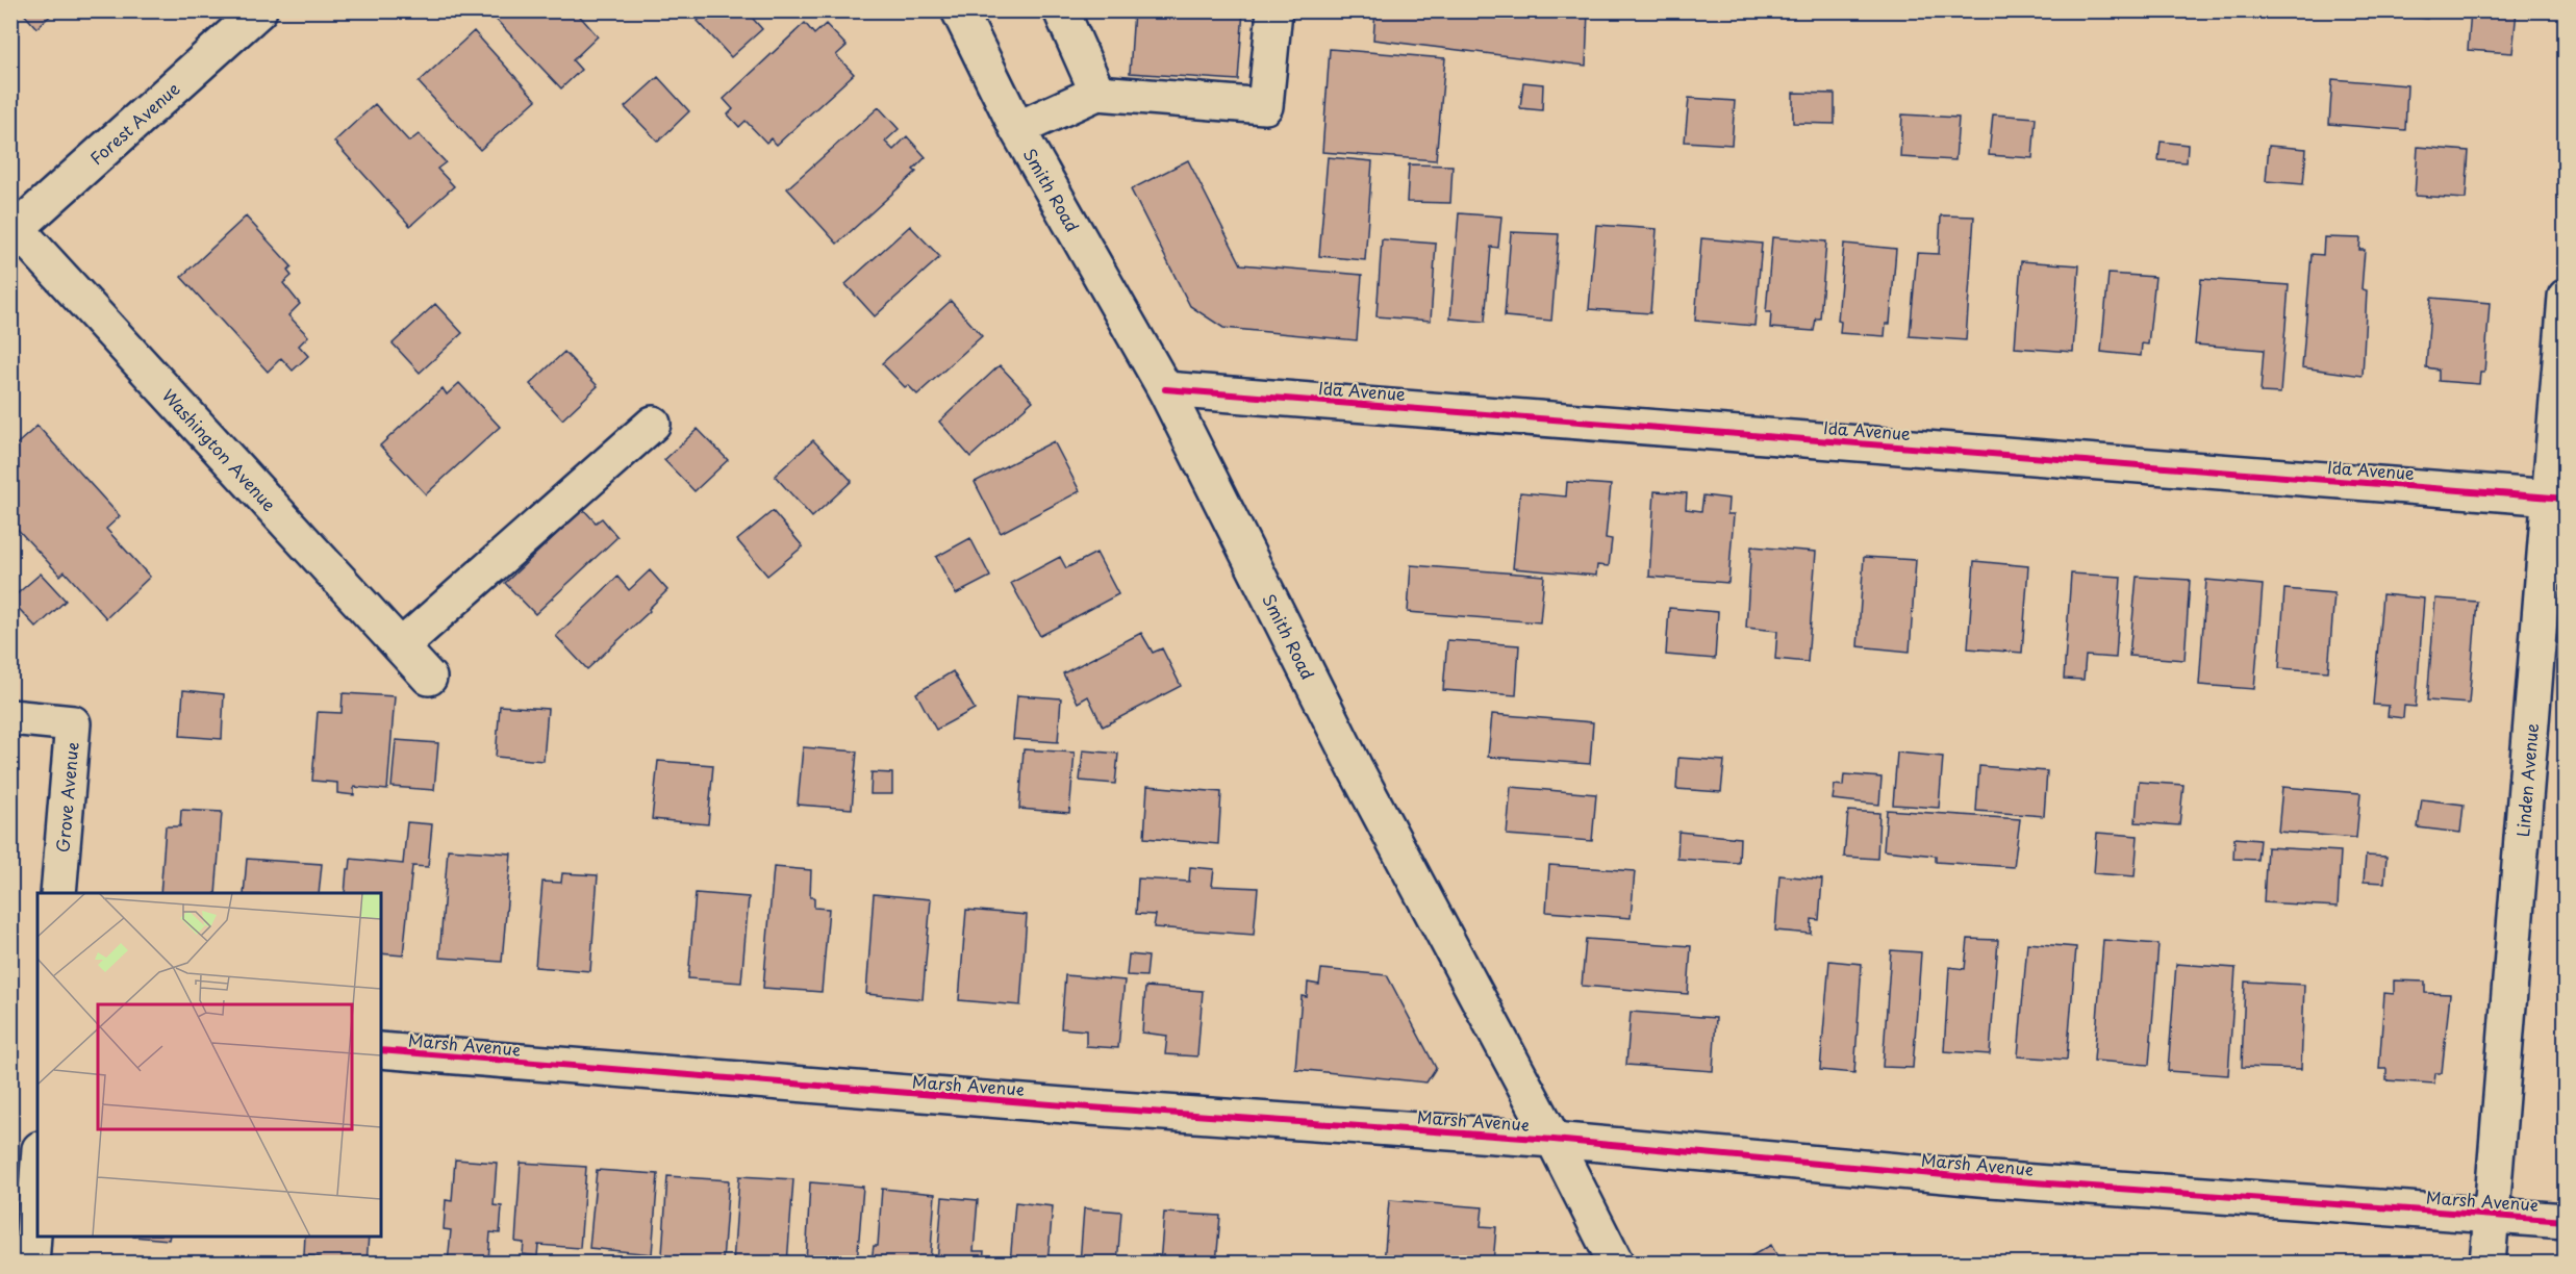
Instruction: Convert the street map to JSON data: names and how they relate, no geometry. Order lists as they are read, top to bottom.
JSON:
{
  "streets": {
    "street": [
      "Forest Avenue",
      "Smith Road",
      "Ida Avenue",
      "Washington Avenue",
      "Linden Avenue",
      "Grove Avenue",
      "Marsh Avenue"
    ]
  },
  "crossings": [
    ["Forest Avenue", "Washington Avenue"],
    ["Smith Road", "Ida Avenue"],
    ["Smith Road", "Marsh Avenue"],
    ["Ida Avenue", "Linden Avenue"],
    ["Linden Avenue", "Marsh Avenue"]
  ]
}
